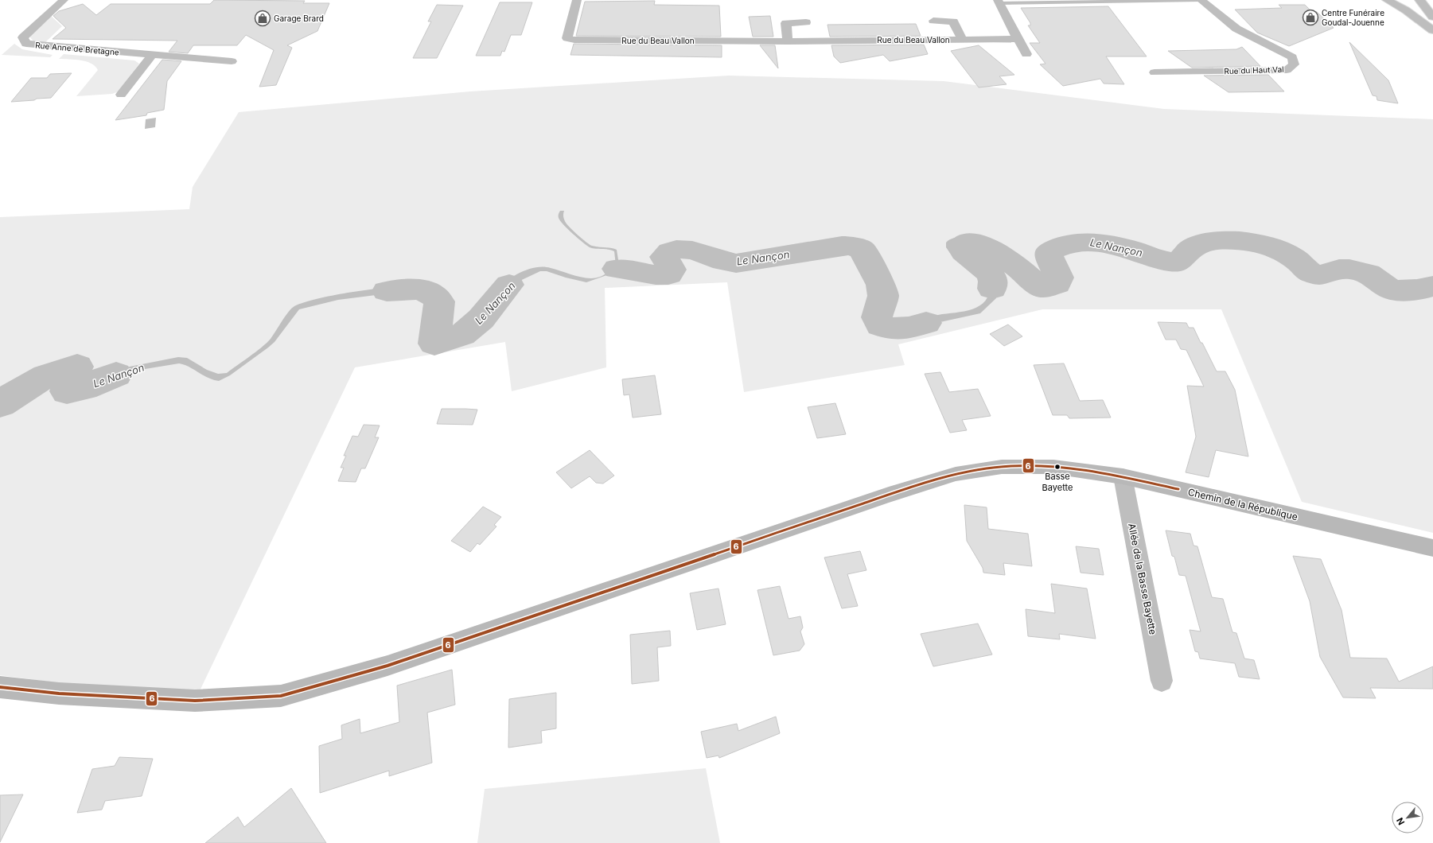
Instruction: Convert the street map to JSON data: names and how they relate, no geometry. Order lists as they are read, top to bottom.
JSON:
{
  "streets": {
    "street": [
      "Rue du Beau Vallon",
      "Rue Anne de Bretagne",
      "Rue du Haut Val",
      "Chemin de la République",
      "Allée de la Basse Bayette"
    ]
  },
  "crossings": [
    ["Chemin de la République", "Allée de la Basse Bayette"]
  ],
  "water": ["Le Nançon"],
  "places": {
    "shop": ["Centre Funéraire Goudal-Jouenne", "Garage Brard"],
    "other": ["Basse Bayette"]
  },
  "lines": ["transit line 6"],
  "north": "bottom left"
}
